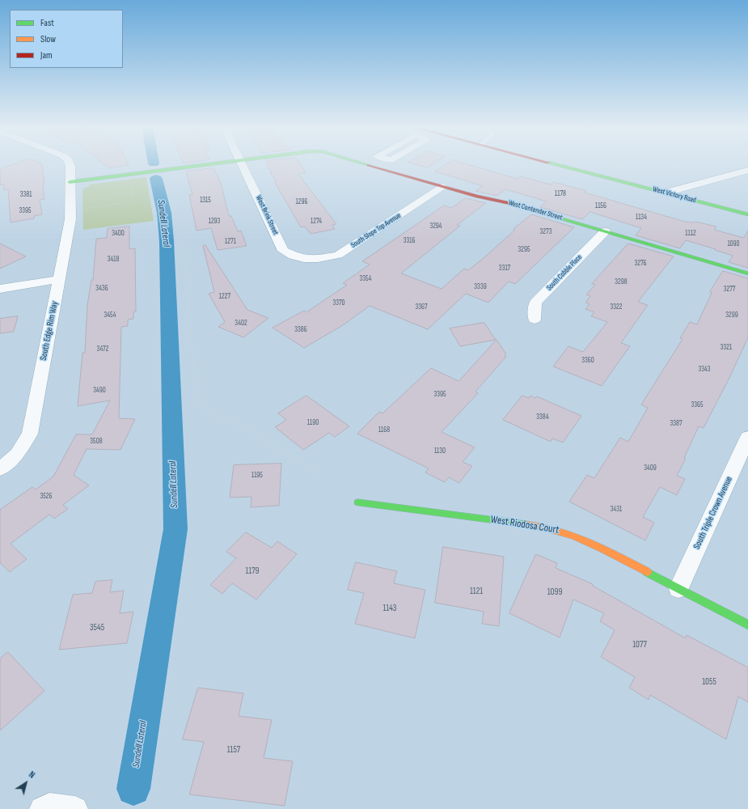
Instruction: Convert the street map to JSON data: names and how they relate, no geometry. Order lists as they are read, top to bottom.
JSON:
{
  "streets": {
    "street": [
      "West Victory Road",
      "West Contender Street",
      "West Brink Street",
      "South Slope Top Avenue",
      "South Cobble Place",
      "South Edge Rim Way",
      "South Triple Crown Avenue",
      "West Riodosa Court"
    ]
  },
  "crossings": [
    ["West Contender Street", "South Slope Top Avenue"],
    ["West Contender Street", "South Cobble Place"],
    ["West Brink Street", "South Slope Top Avenue"],
    ["South Triple Crown Avenue", "West Riodosa Court"]
  ],
  "water": ["Sundell Lateral"],
  "house_numbers": [
    "1178",
    "3381",
    "1315",
    "1296",
    "1156",
    "3395",
    "1134",
    "1293",
    "1274",
    "3294",
    "3273",
    "3400",
    "1112",
    "3316",
    "1271",
    "1090",
    "3295",
    "3418",
    "3276",
    "3317",
    "3354",
    "3298",
    "3339",
    "3436",
    "3277",
    "1227",
    "3370",
    "3367",
    "3322",
    "3454",
    "3299",
    "3402",
    "3386",
    "3321",
    "3472",
    "3360",
    "3343",
    "3490",
    "3395",
    "3365",
    "3384",
    "1190",
    "3387",
    "1168",
    "3508",
    "1130",
    "3409",
    "1195",
    "3526",
    "3431",
    "1179",
    "1121",
    "1099",
    "1143",
    "3545",
    "1077",
    "1055",
    "1157"
  ],
  "legend": ["Fast", "Slow", "Jam"],
  "north": "top right"
}
